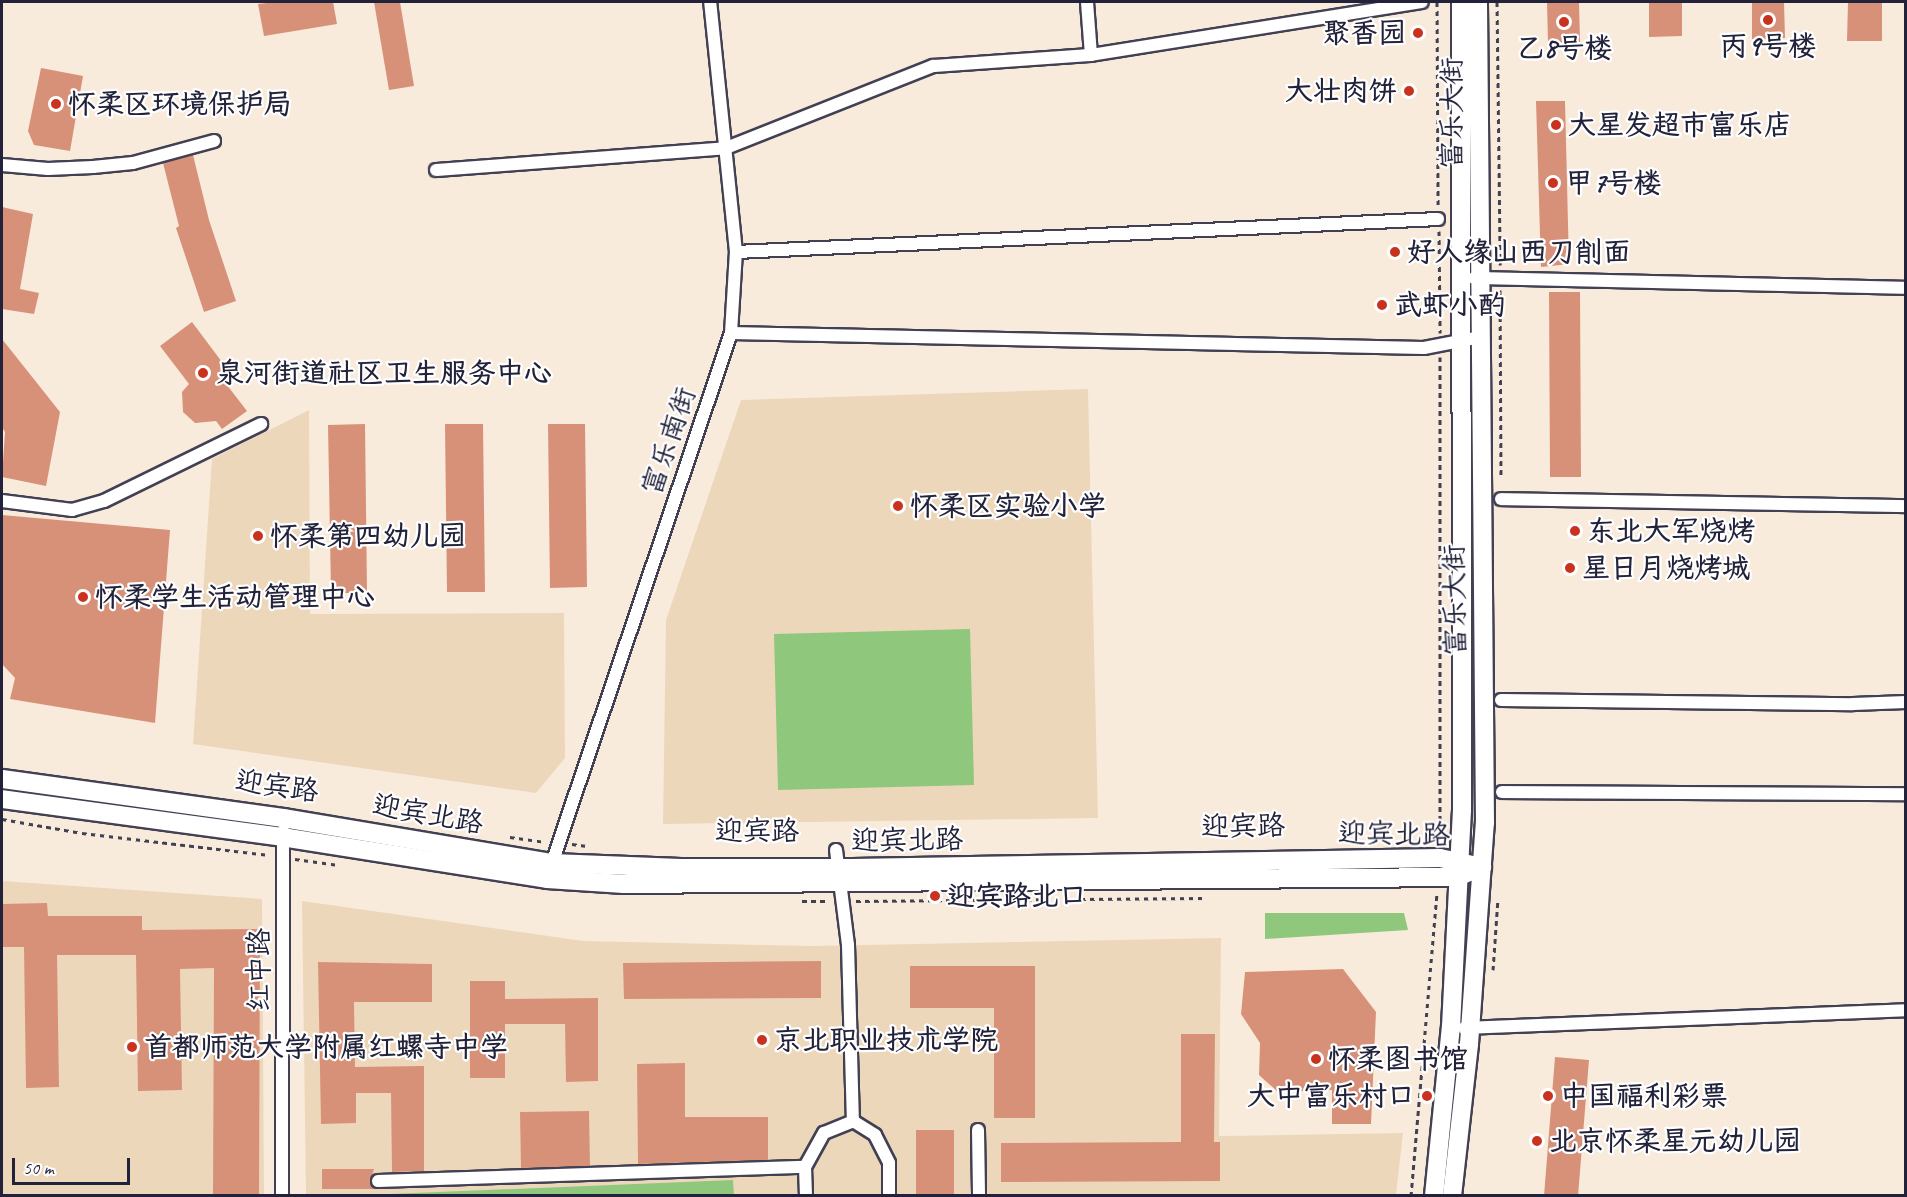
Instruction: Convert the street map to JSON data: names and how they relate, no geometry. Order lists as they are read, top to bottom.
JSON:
{
  "streets": {
    "main road": ["富乐大街", "迎宾北路"],
    "street": ["富乐南街", "红中路"]
  },
  "crossings": [
    ["富乐大街", "迎宾北路"],
    ["富乐南街", "迎宾北路"],
    ["迎宾北路", "红中路"]
  ],
  "places": [
    "丙9号楼",
    "乙8号楼",
    "聚香园",
    "大壮肉饼",
    "怀柔区环境保护局",
    "大星发超市富乐店",
    "甲7号楼",
    "好人缘山西刀削面",
    "武虾小酌",
    "泉河街道社区卫生服务中心",
    "怀柔区实验小学",
    "东北大军烧烤",
    "怀柔第四幼儿园",
    "星日月烧烤城",
    "怀柔学生活动管理中心",
    "迎宾路北口",
    "京北职业技术学院",
    "首都师范大学附属红螺寺中学",
    "怀柔图书馆",
    "大中富乐村口",
    "中国福利彩票",
    "北京怀柔星元幼儿园"
  ],
  "scale_bar": "50 m"
}
